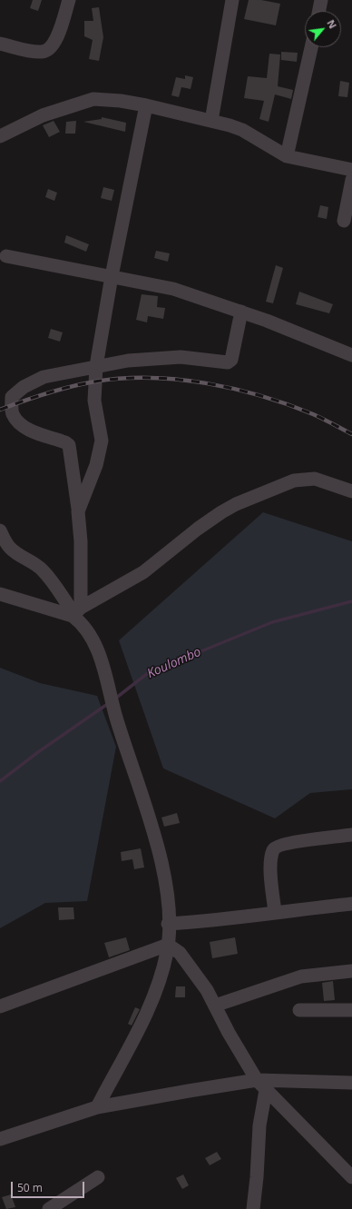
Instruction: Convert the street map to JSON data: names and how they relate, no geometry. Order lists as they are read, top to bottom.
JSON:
{
  "water": ["Koulombo"],
  "scale_bar": "50 m",
  "north": "top right"
}
